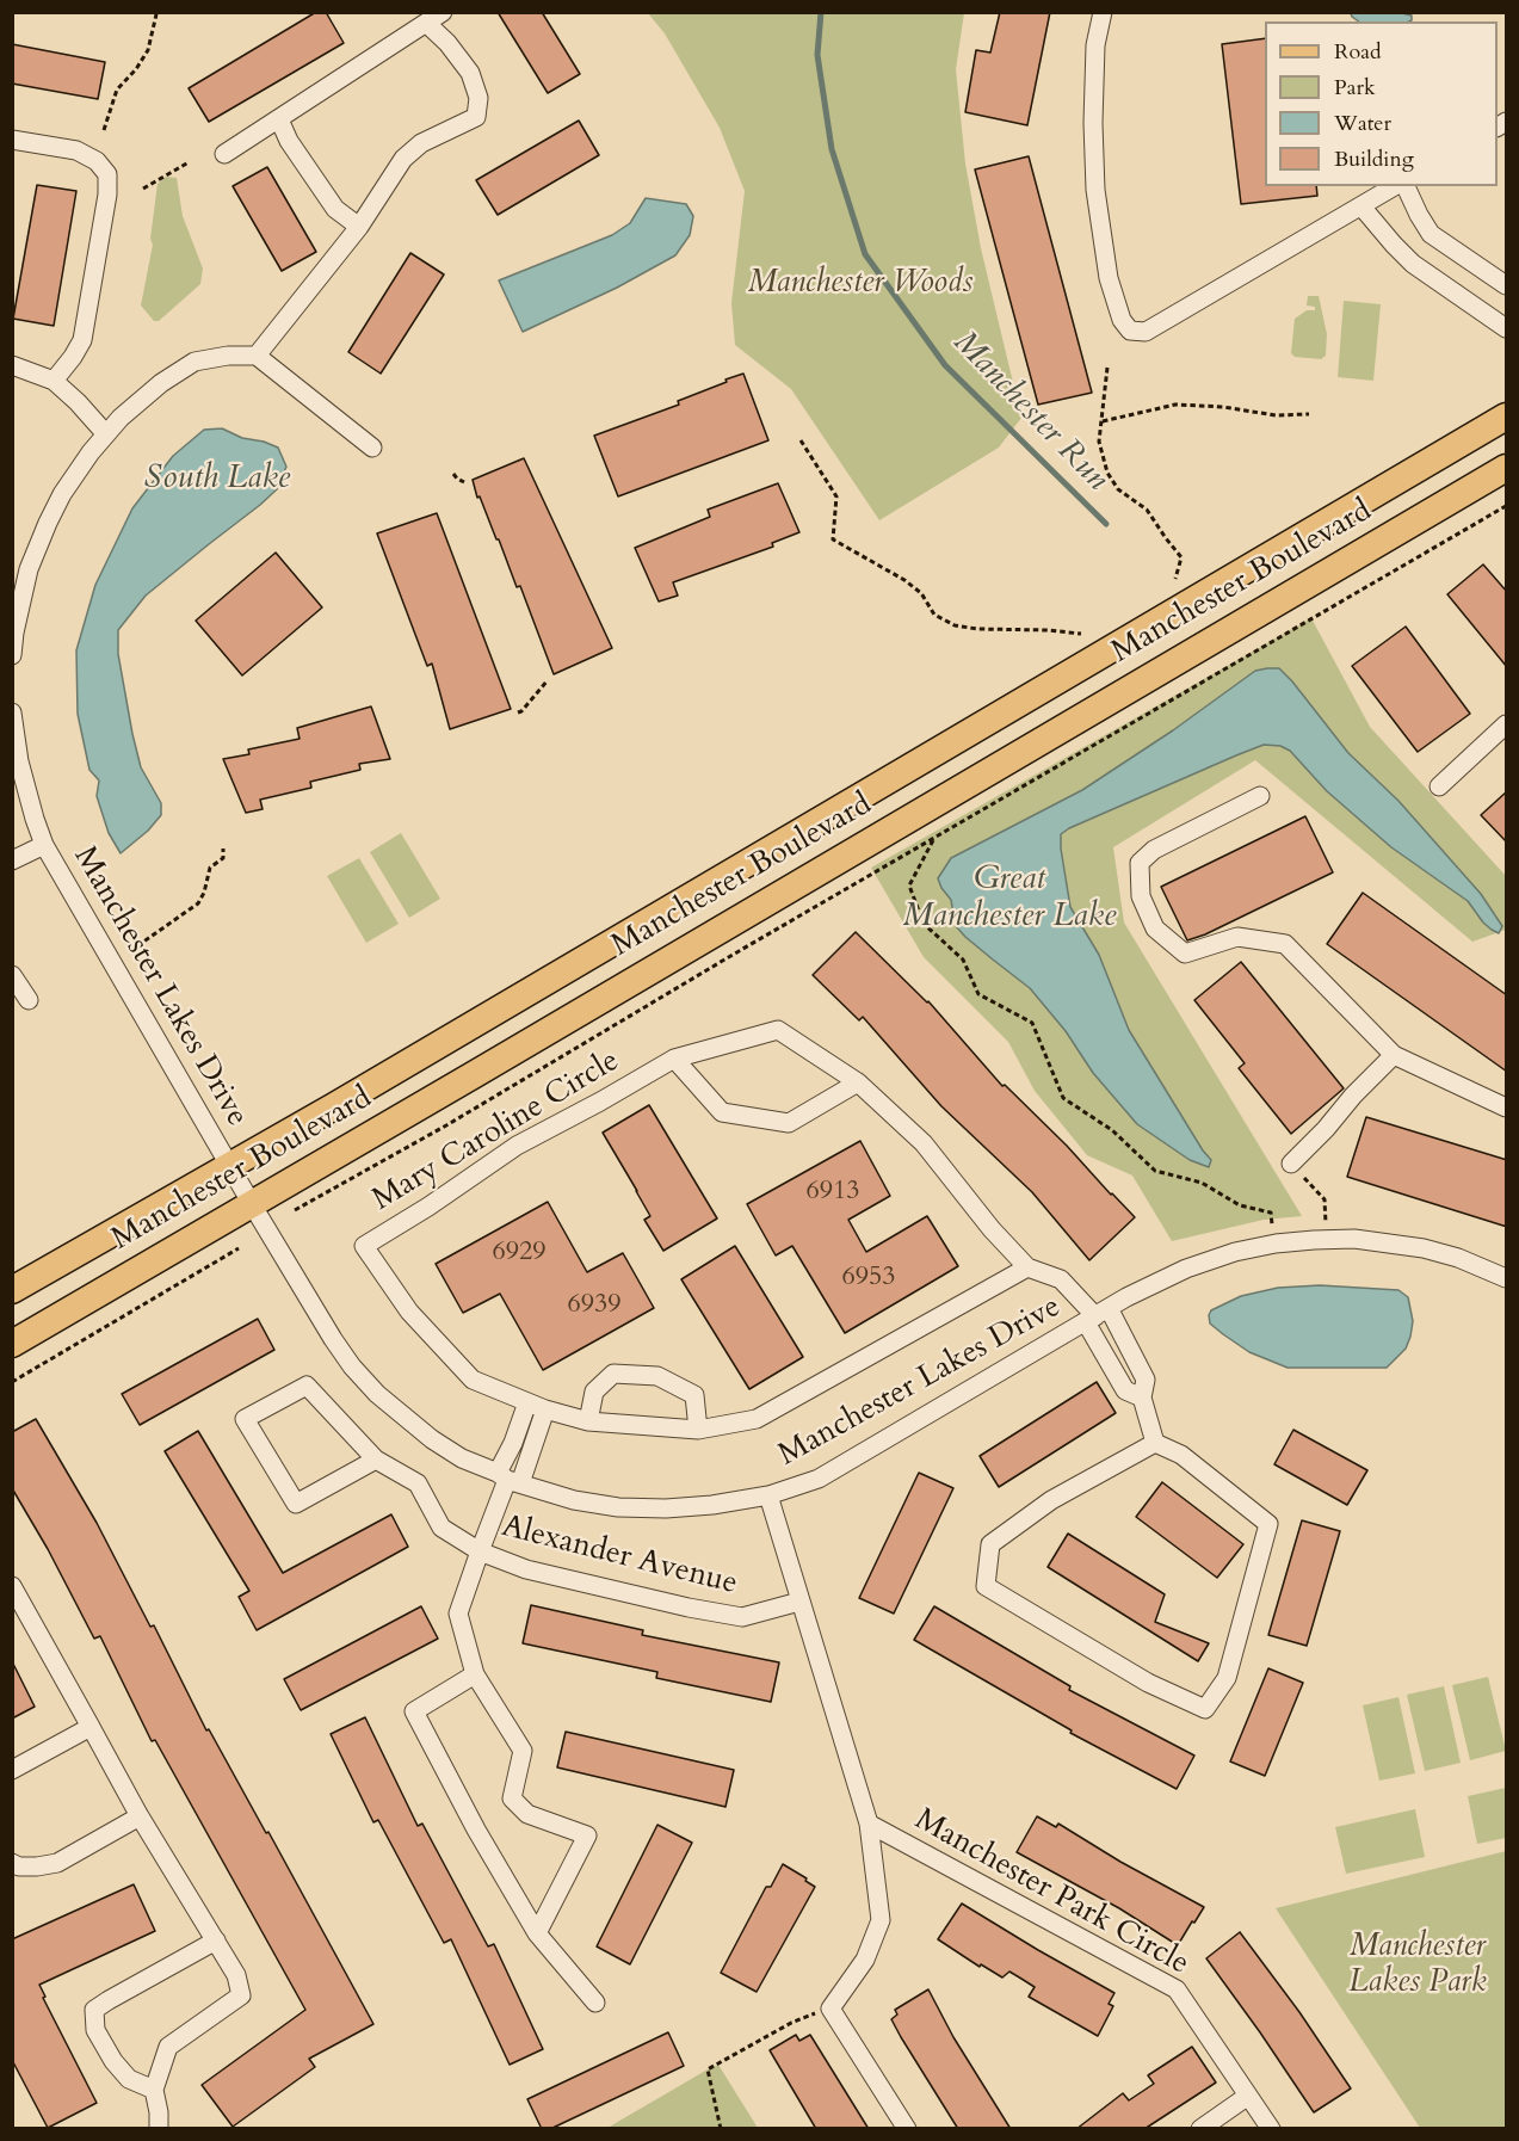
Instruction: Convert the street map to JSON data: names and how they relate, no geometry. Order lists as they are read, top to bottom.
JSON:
{
  "streets": {
    "main road": ["Manchester Boulevard"],
    "street": [
      "Manchester Lakes Drive",
      "Mary Caroline Circle",
      "Alexander Avenue",
      "Manchester Park Circle"
    ]
  },
  "crossings": [
    ["Manchester Boulevard", "Manchester Lakes Drive"],
    ["Manchester Lakes Drive", "Mary Caroline Circle"],
    ["Manchester Lakes Drive", "Manchester Park Circle"],
    ["Alexander Avenue", "Manchester Park Circle"]
  ],
  "water": ["Manchester Run", "South Lake", "Great Manchester Lake"],
  "parks": ["Manchester Woods", "Manchester Lakes Park"],
  "house_numbers": [
    "6913",
    "6929",
    "6953",
    "6939"
  ],
  "legend": [
    "Road",
    "Park",
    "Water",
    "Building"
  ]
}
